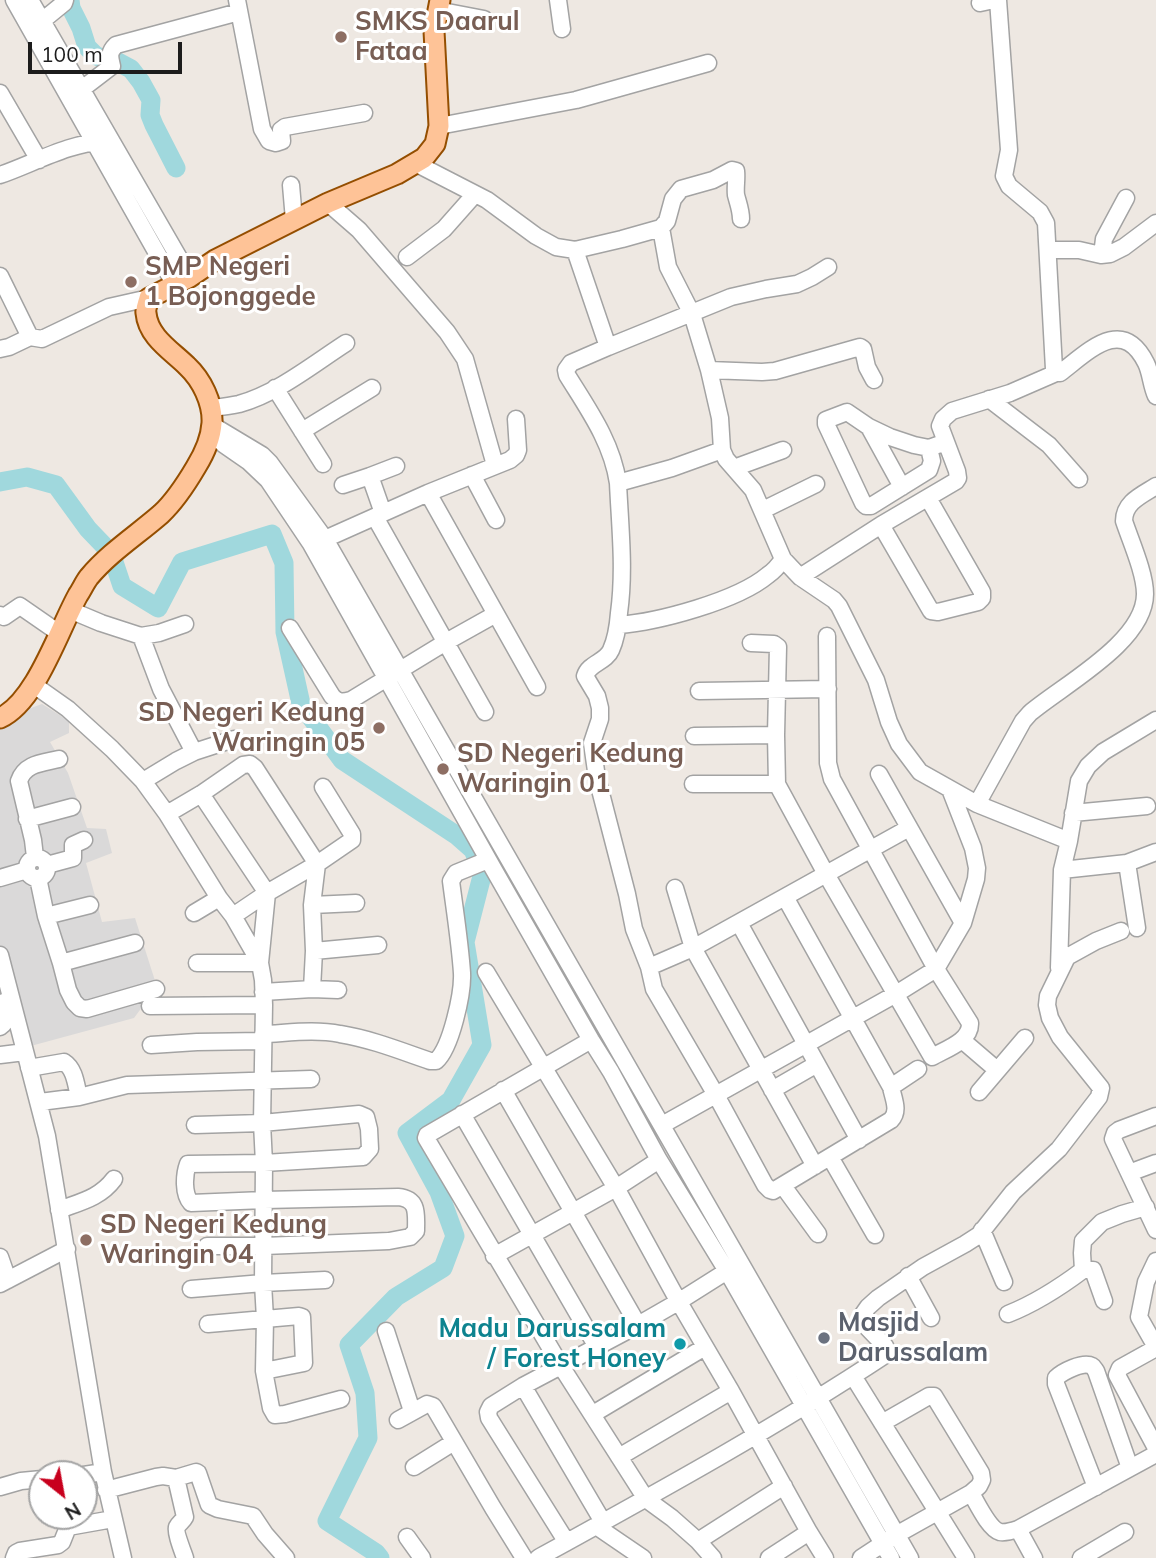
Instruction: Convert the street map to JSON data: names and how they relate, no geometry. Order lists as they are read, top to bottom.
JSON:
{
  "places": [
    "SMKS Daarul Fataa",
    "SMP Negeri 1 Bojonggede",
    "SD Negeri Kedung Waringin 05",
    "SD Negeri Kedung Waringin 01",
    "SD Negeri Kedung Waringin 04",
    "Masjid Darussalam",
    "Madu Darussalam / Forest Honey"
  ],
  "scale_bar": "100 m",
  "north": "bottom right"
}
